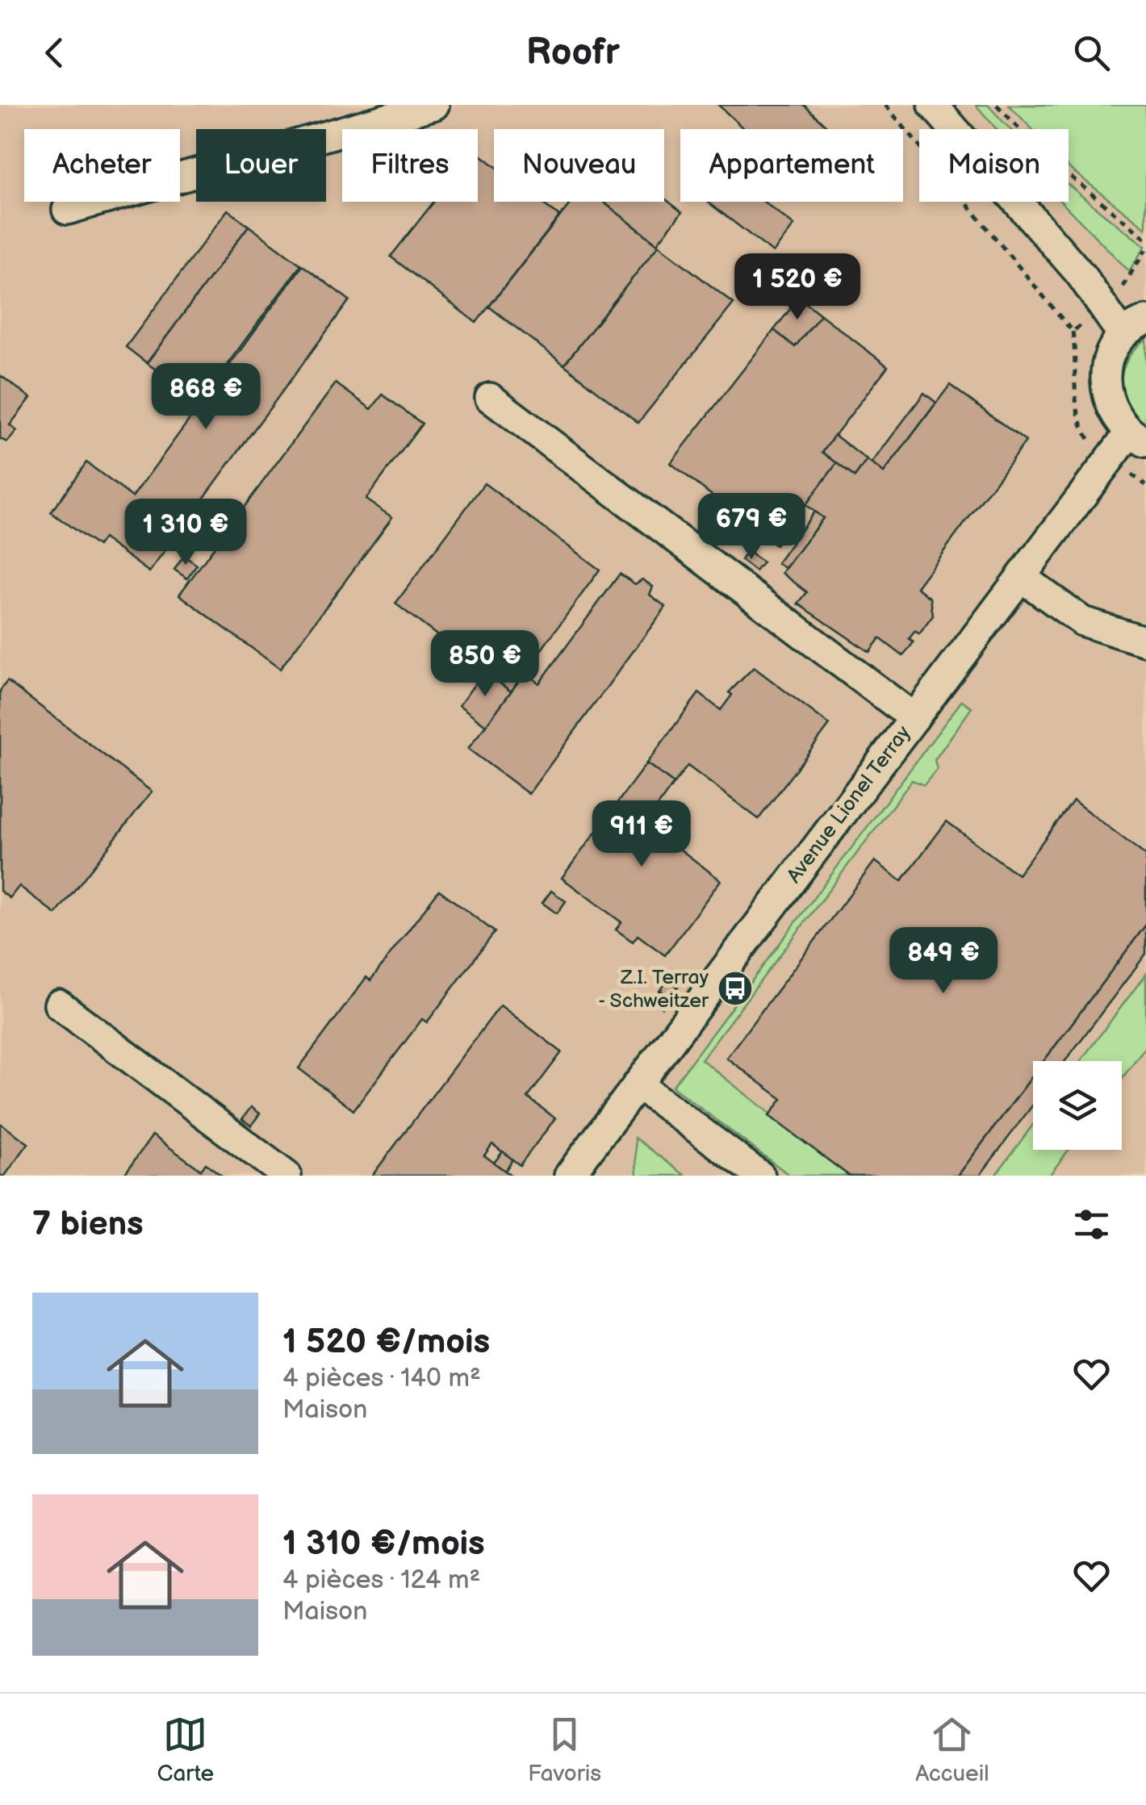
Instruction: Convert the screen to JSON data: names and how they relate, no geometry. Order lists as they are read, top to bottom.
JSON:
{
  "streets": {
    "street": ["Avenue Lionel Terray"]
  },
  "places": {
    "bus stop": ["Z.I. Terray - Schweitzer"]
  },
  "page": {
    "header": "Roofr",
    "chip": [
      "Acheter",
      "Louer",
      "Filtres",
      "Nouveau",
      "Appartement",
      "Maison"
    ],
    "price": [
      "1 520 €",
      "868 €",
      "679 €",
      "1 310 €",
      "850 €",
      "911 €",
      "849 €"
    ],
    "heading": "7 biens",
    "list": [
      {
        "name": "1 520 €/mois",
        "note": "4 pièces · 140 m² · Maison"
      },
      {
        "name": "1 310 €/mois",
        "note": "4 pièces · 124 m² · Maison"
      }
    ],
    "tabs": ["Carte", "Favoris", "Accueil"]
  }
}
